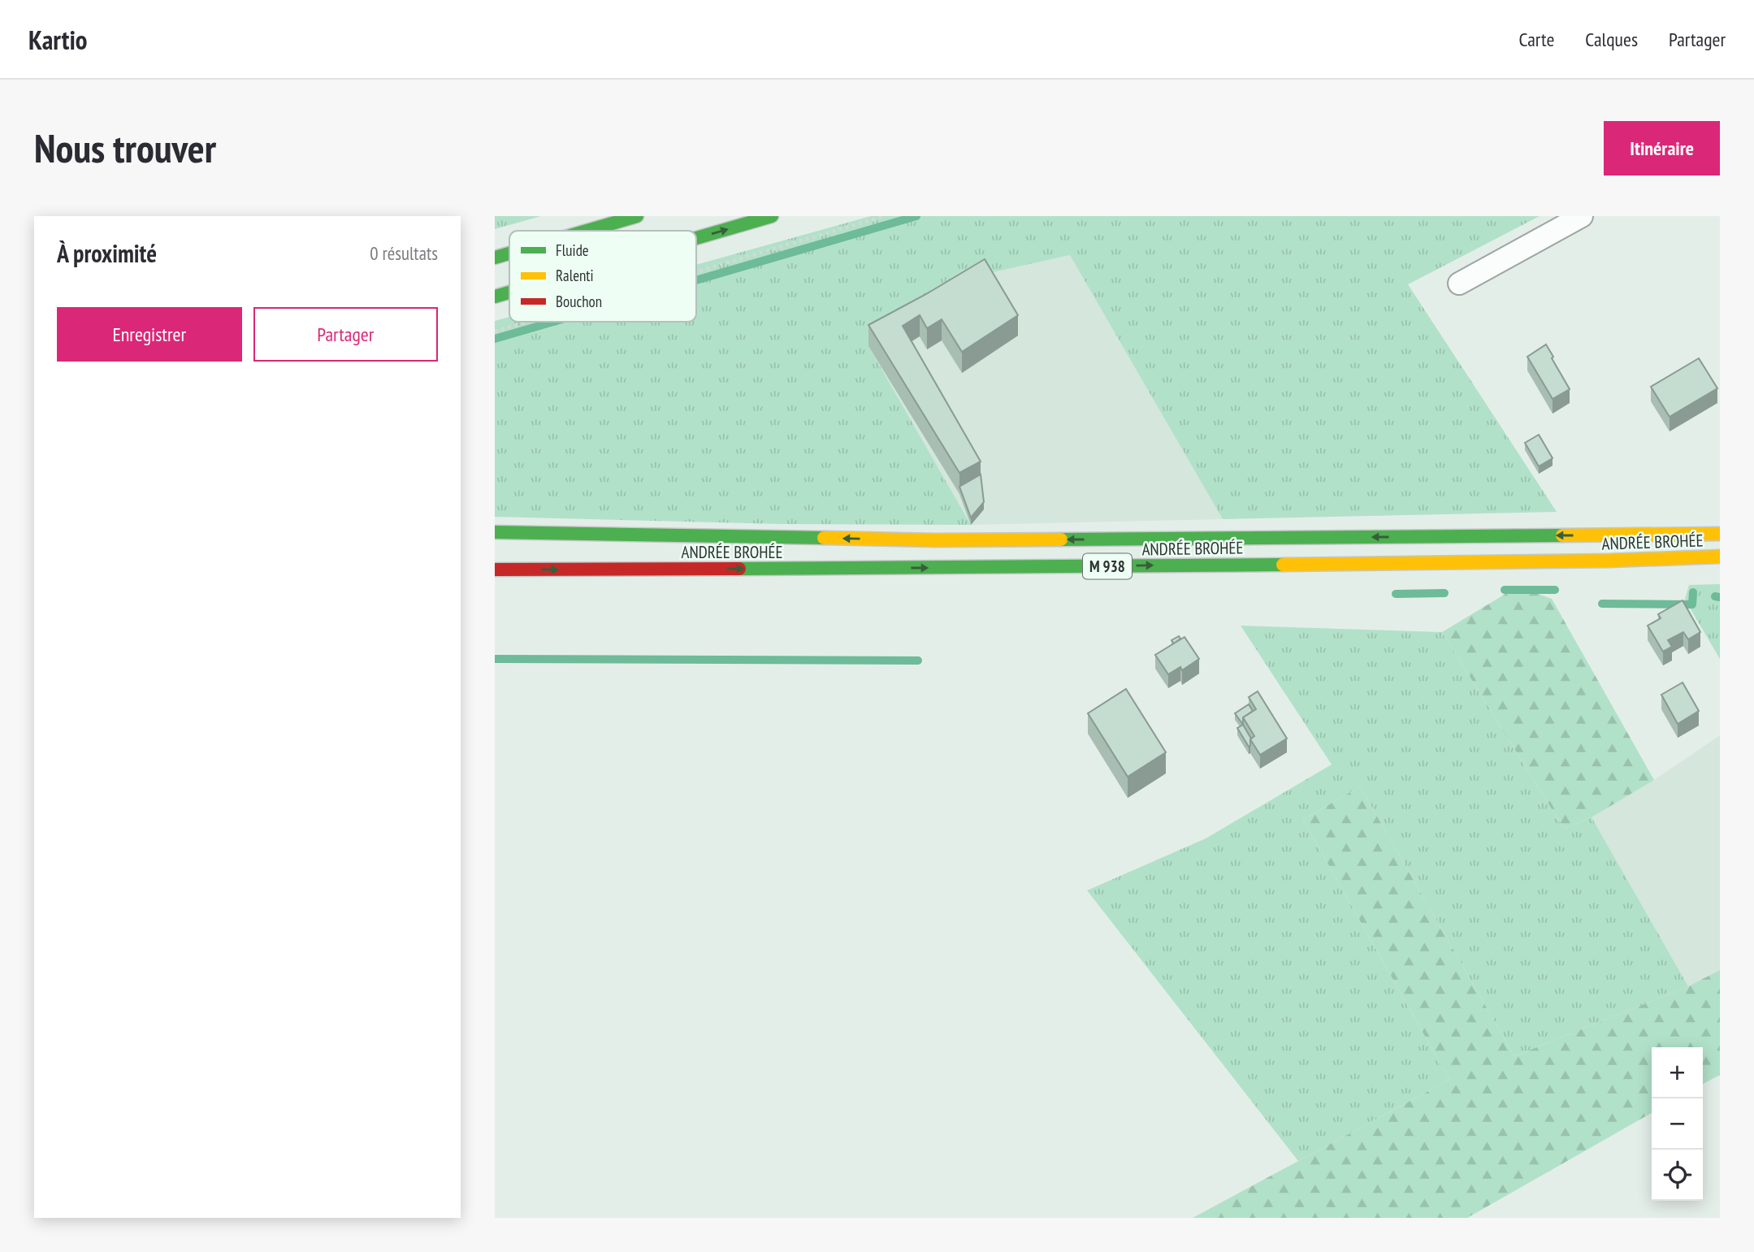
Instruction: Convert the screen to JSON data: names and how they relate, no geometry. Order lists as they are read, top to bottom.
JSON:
{
  "streets": {
    "main road": ["ANDRÉE BROHÉE", "M 938"]
  },
  "legend": ["Fluide", "Ralenti", "Bouchon"],
  "page": {
    "header": "Kartio",
    "nav": ["Carte", "Calques", "Partager"],
    "buttons": [
      "Itinéraire",
      ["Enregistrer", "Partager"]
    ],
    "title": "Nous trouver",
    "heading": ["À proximité", "0 résultats"],
    "map_buttons": ["+", "−"]
  }
}
